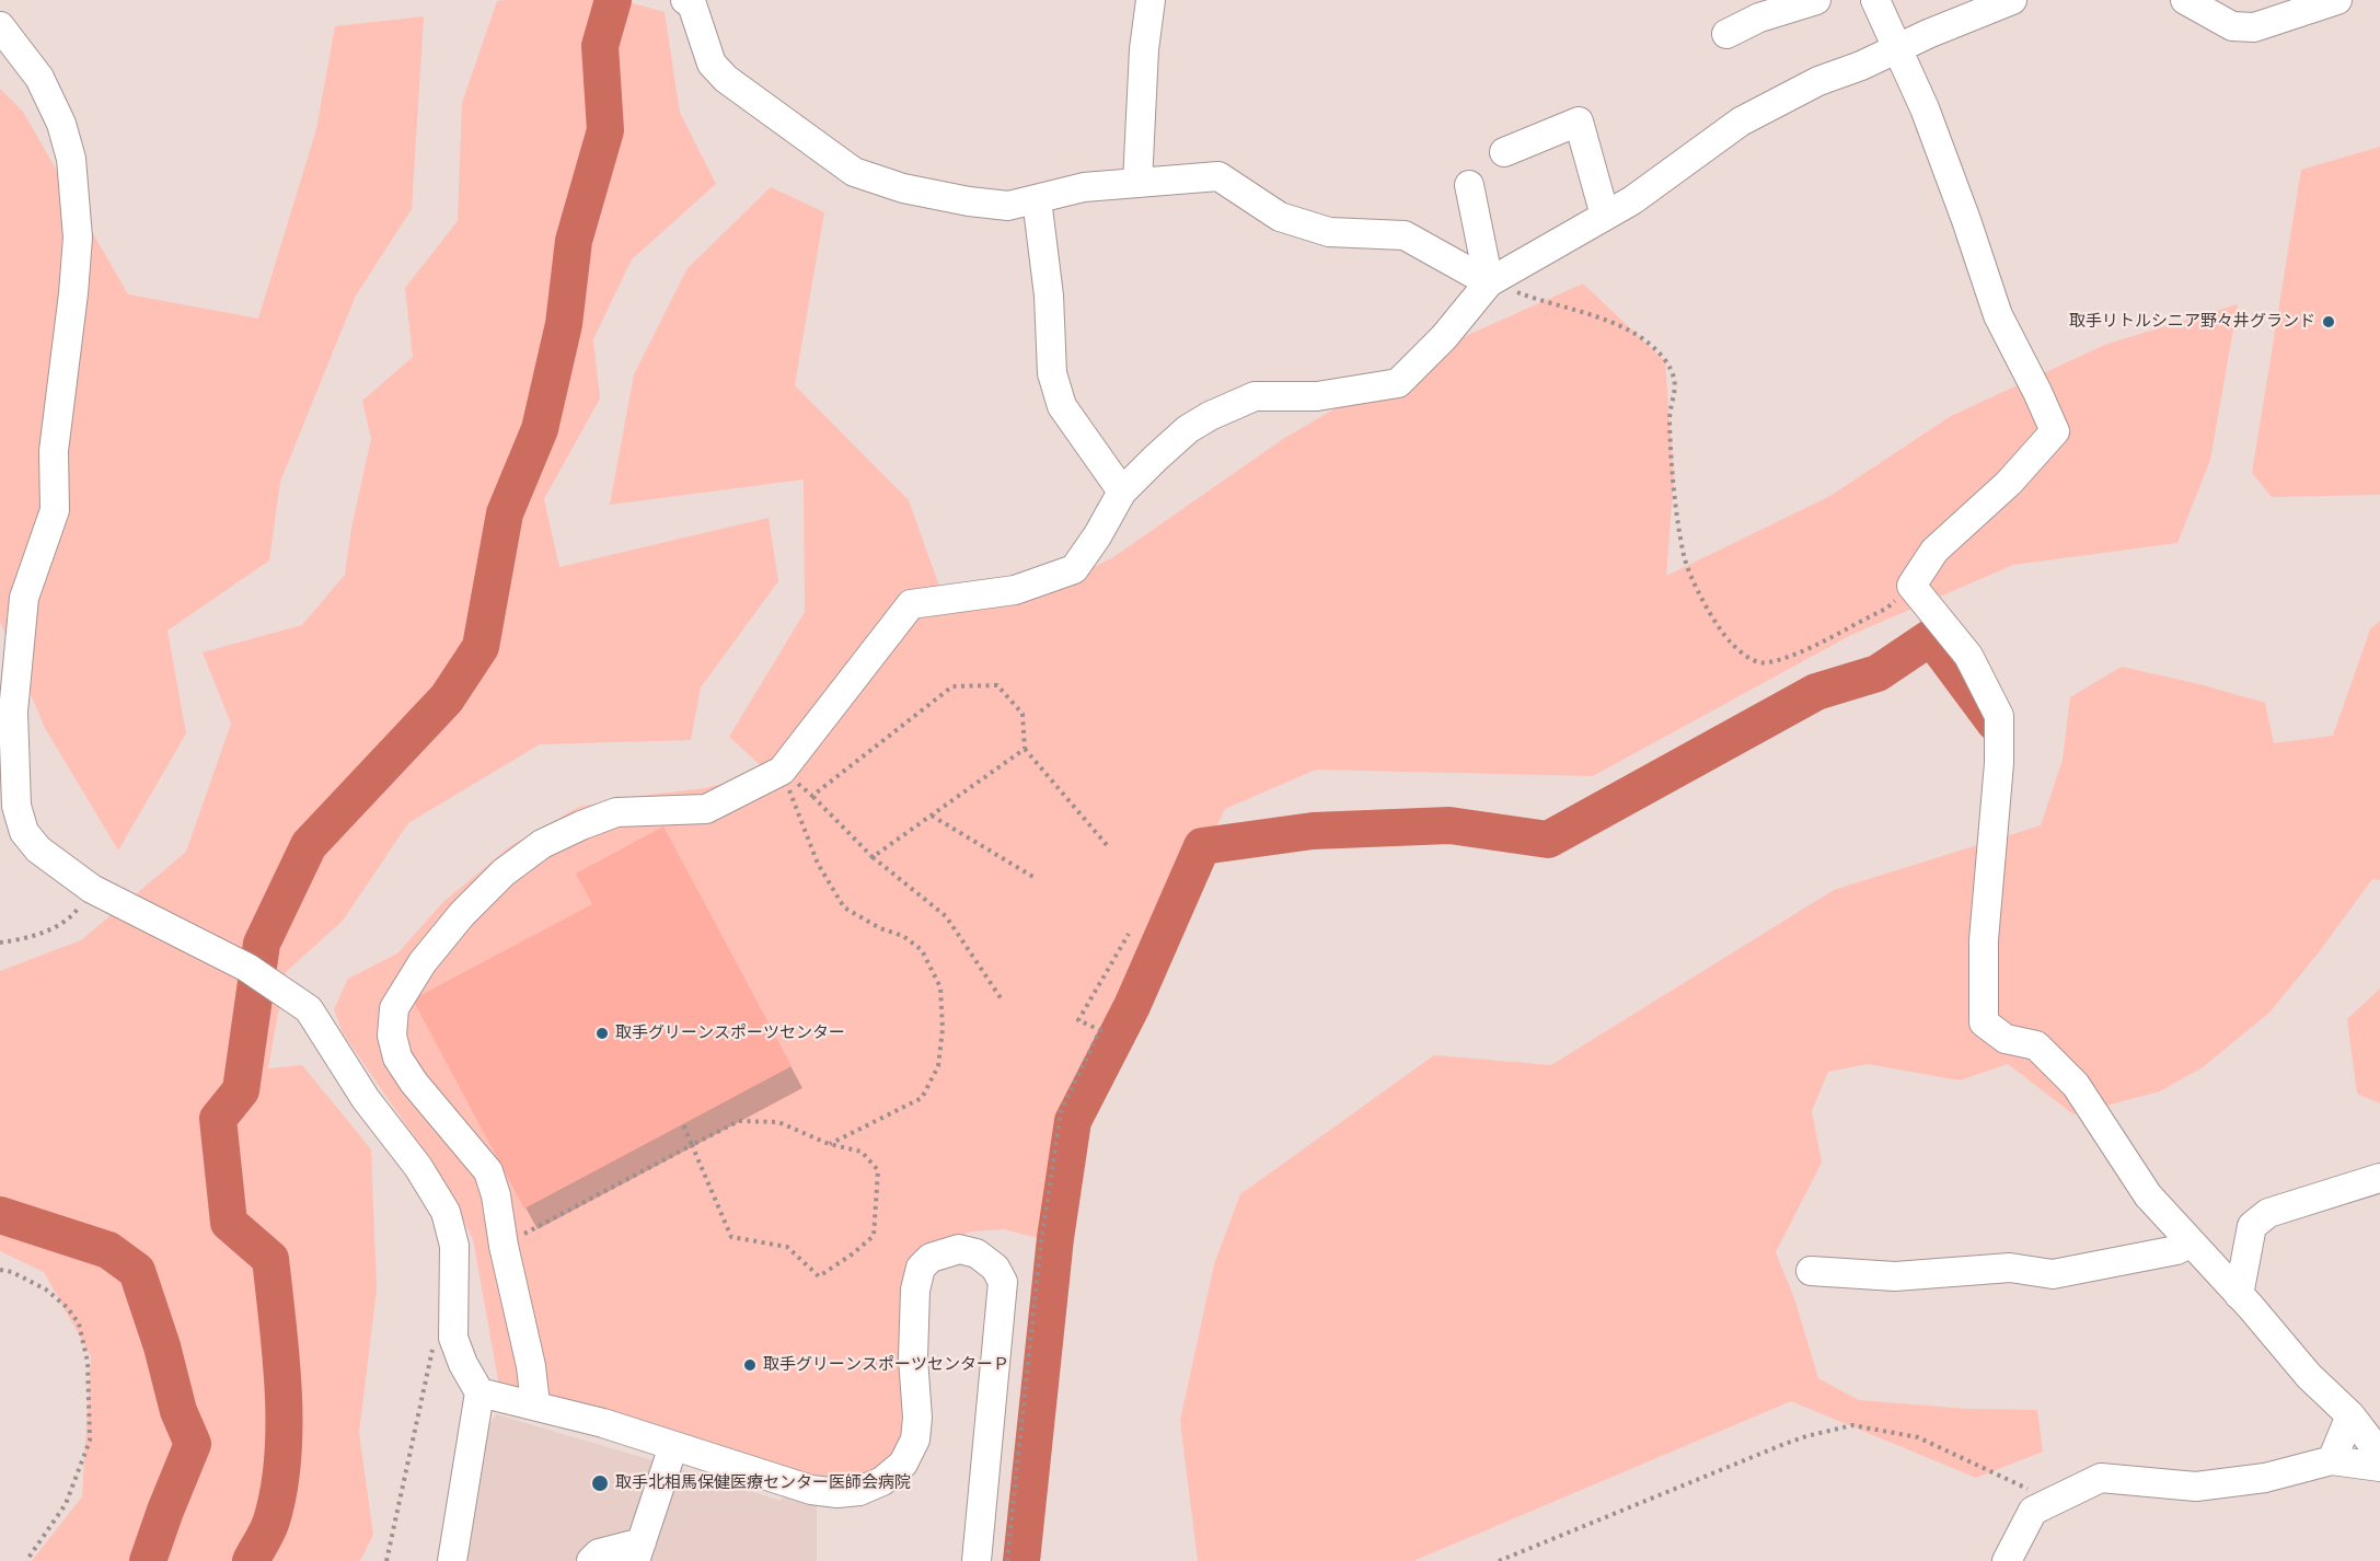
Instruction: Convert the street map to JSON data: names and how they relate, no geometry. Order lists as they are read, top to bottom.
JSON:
{
  "places": [
    "取手リトルシニア野々井グランド",
    "取手グリーンスポーツセンター",
    "取手グリーンスポーツセンターＰ",
    "取手北相馬保健医療センター医師会病院"
  ]
}
